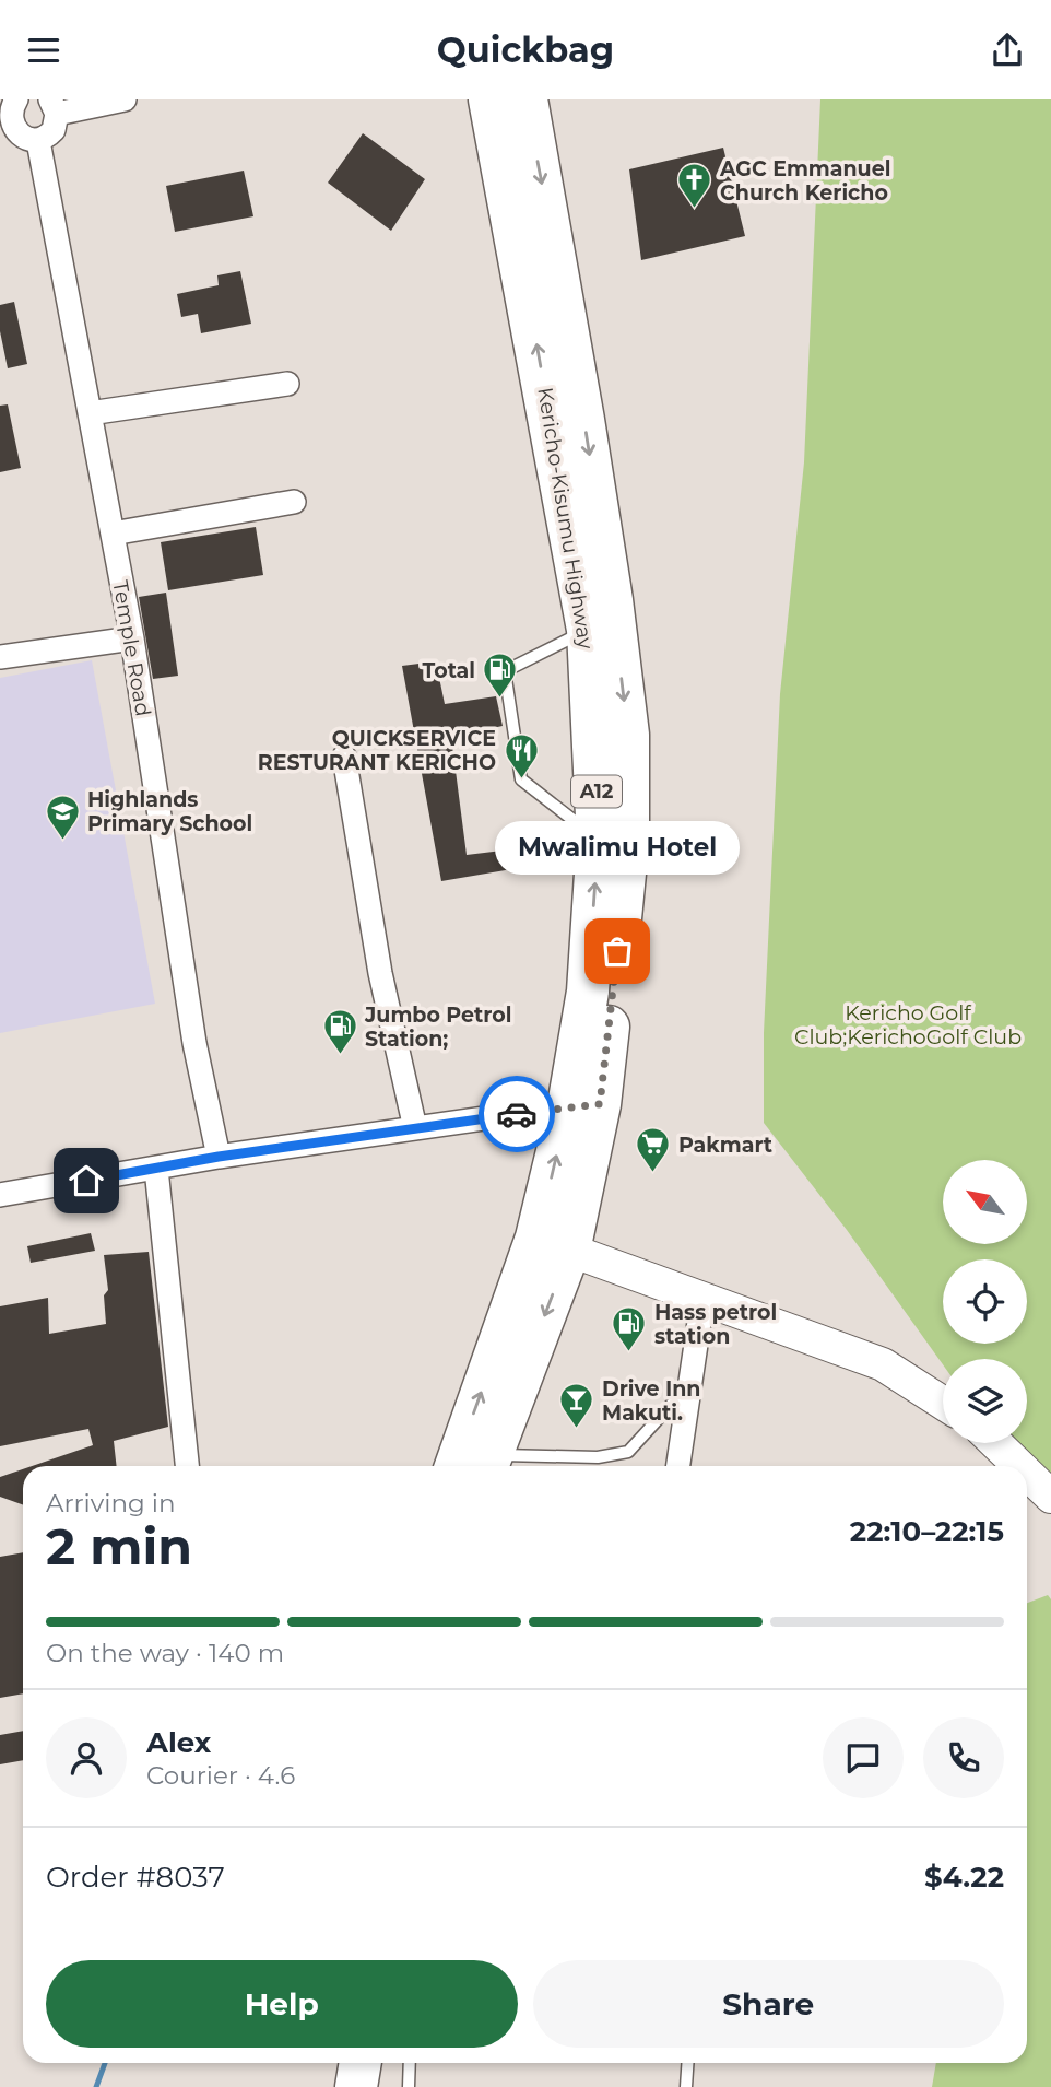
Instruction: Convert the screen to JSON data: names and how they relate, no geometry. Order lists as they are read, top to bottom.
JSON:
{
  "streets": {
    "highway": ["Kericho-Kisumu Highway", "A12"],
    "street": ["Temple Road"]
  },
  "parks": ["Kericho Golf Club;KerichoGolf Club"],
  "places": {
    "church": ["AGC Emmanuel Church Kericho"],
    "fuel station": ["Total", "Jumbo Petrol Station;", "Hass petrol station"],
    "restaurant": ["QUICKSERVICE RESTURANT KERICHO"],
    "school or university": ["Highlands Primary School"],
    "other": ["Mwalimu Hotel"],
    "supermarket": ["Pakmart"],
    "bar": ["Drive Inn Makuti."]
  },
  "north": "top left",
  "page": {
    "header": "Quickbag",
    "bubble": "Mwalimu Hotel",
    "heading": ["2 min", "Arriving in", "22:10–22:15"],
    "panel": [
      "Alex",
      "Courier · 4.6",
      "Order #8037",
      "$4.22"
    ],
    "bar": "On the way · 140 m",
    "buttons": ["Help", "Share"]
  }
}
